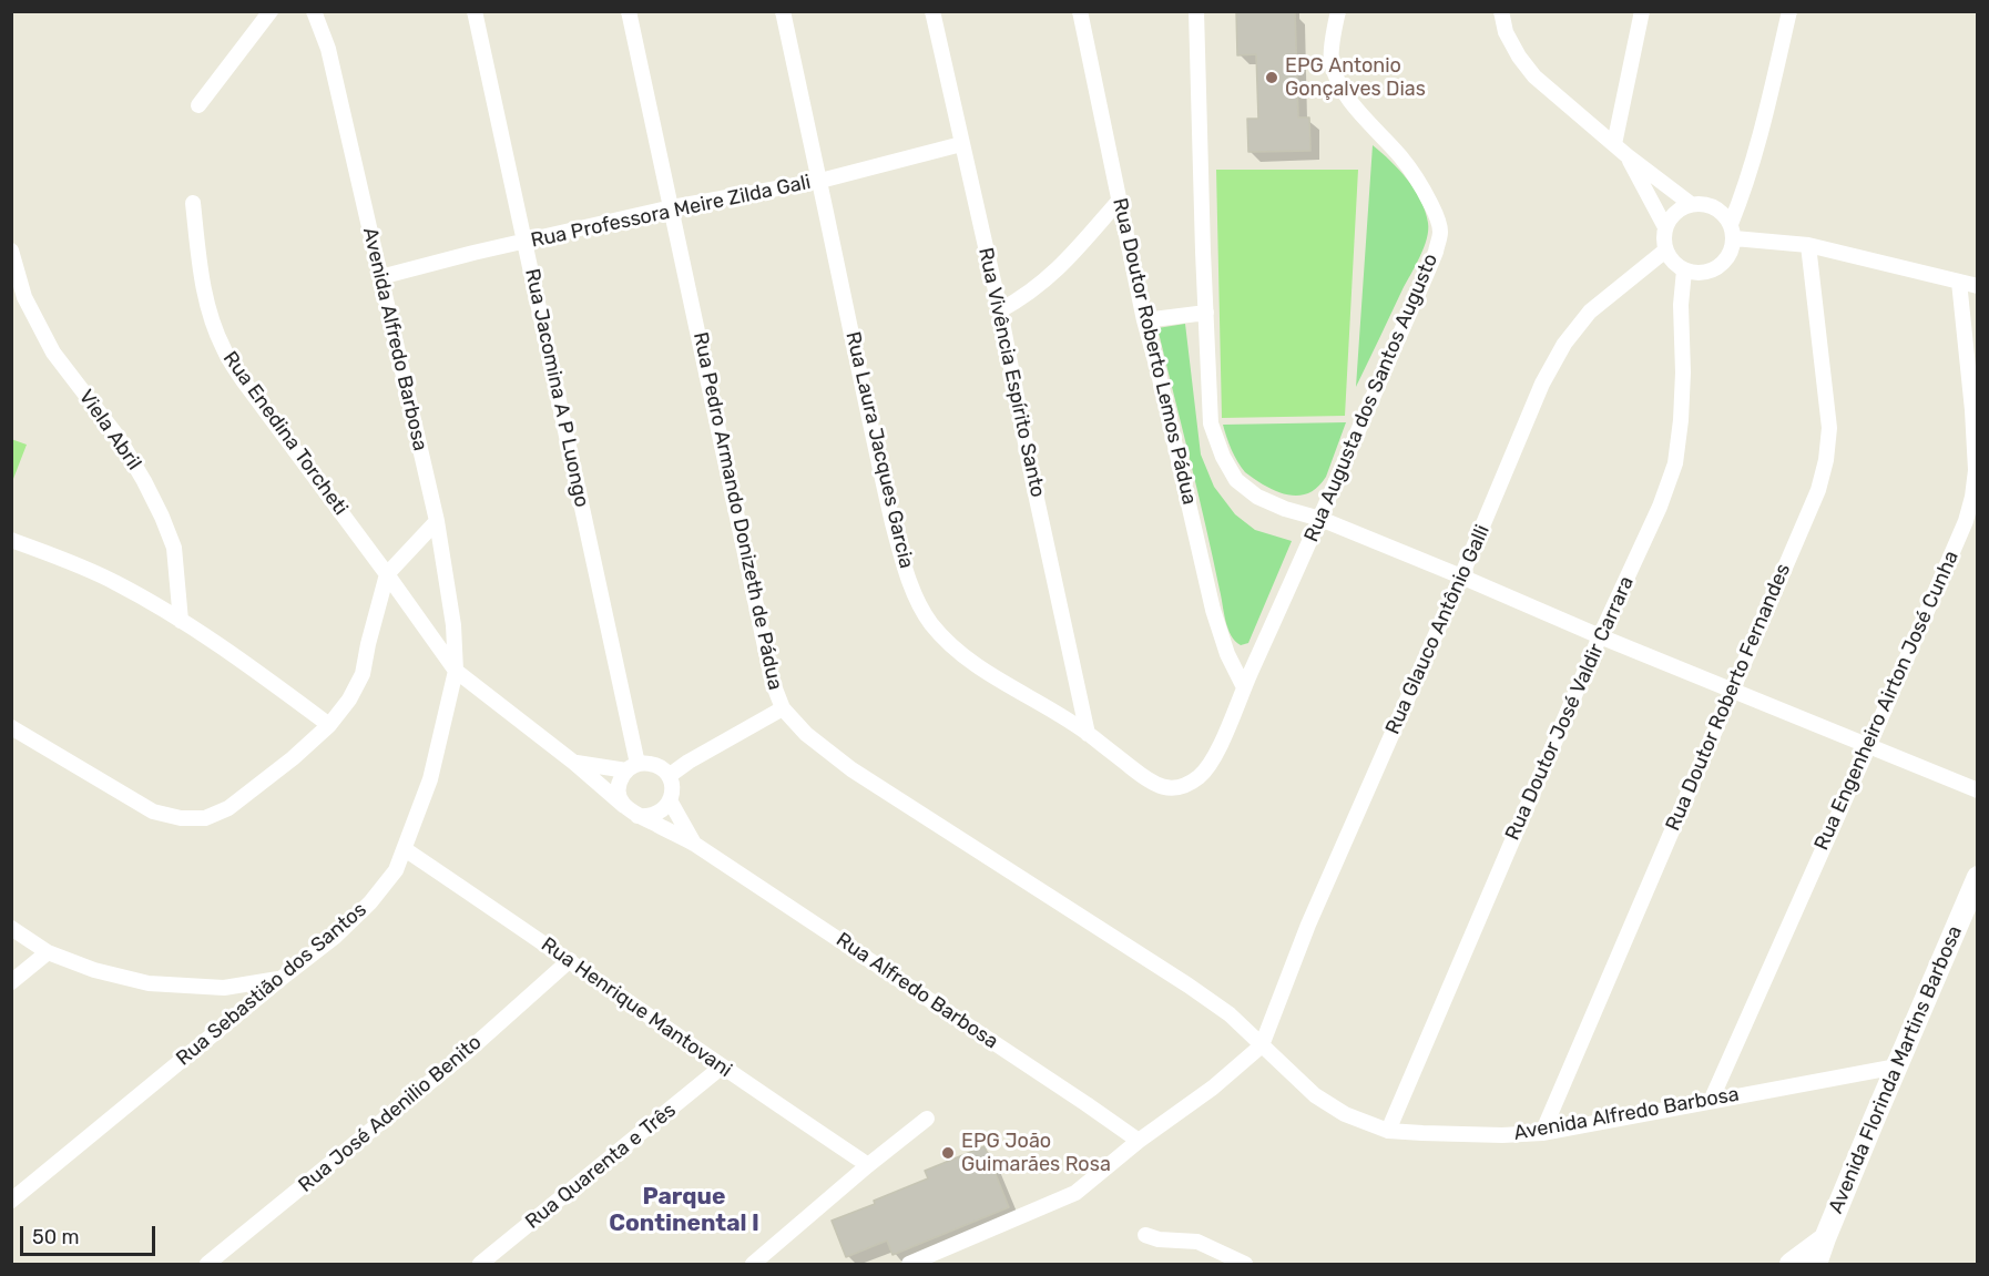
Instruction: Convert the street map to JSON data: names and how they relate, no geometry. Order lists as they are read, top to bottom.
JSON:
{
  "streets": {
    "main road": ["Avenida Florinda Martins Barbosa"],
    "street": [
      "Rua Professora Meire Zilda Gali",
      "Avenida Alfredo Barbosa",
      "Rua Doutor Roberto Lemos Pádua",
      "Rua Vivência Espírito Santo",
      "Rua Jacomina A P Luongo",
      "Rua Augusta dos Santos Augusto",
      "Viela Abril",
      "Rua Enedina Torcheti",
      "Rua Laura Jacques Garcia",
      "Rua Pedro Armando Donizeth de Pádua",
      "Rua Glauco Antônio Galli",
      "Rua Doutor Roberto Fernandes",
      "Rua Engenheiro Airton José Cunha",
      "Rua Doutor José Valdir Carrara",
      "Rua Sebastião dos Santos",
      "Rua Alfredo Barbosa",
      "Rua Henrique Mantovani",
      "Rua José Adenilio Benito",
      "Rua Quarenta e Três"
    ]
  },
  "crossings": [
    ["Rua Professora Meire Zilda Gali", "Avenida Alfredo Barbosa"],
    ["Rua Professora Meire Zilda Gali", "Rua Vivência Espírito Santo"],
    ["Rua Professora Meire Zilda Gali", "Rua Jacomina A P Luongo"],
    ["Rua Professora Meire Zilda Gali", "Rua Laura Jacques Garcia"],
    ["Rua Professora Meire Zilda Gali", "Rua Pedro Armando Donizeth de Pádua"],
    ["Avenida Alfredo Barbosa", "Rua Enedina Torcheti"],
    ["Avenida Alfredo Barbosa", "Rua Pedro Armando Donizeth de Pádua"],
    ["Avenida Alfredo Barbosa", "Rua Glauco Antônio Galli"],
    ["Avenida Alfredo Barbosa", "Rua Doutor Roberto Fernandes"],
    ["Avenida Alfredo Barbosa", "Rua Engenheiro Airton José Cunha"],
    ["Avenida Alfredo Barbosa", "Rua Doutor José Valdir Carrara"],
    ["Avenida Alfredo Barbosa", "Rua Sebastião dos Santos"],
    ["Avenida Alfredo Barbosa", "Avenida Florinda Martins Barbosa"],
    ["Rua Doutor Roberto Lemos Pádua", "Rua Augusta dos Santos Augusto"],
    ["Rua Vivência Espírito Santo", "Rua Laura Jacques Garcia"],
    ["Rua Jacomina A P Luongo", "Rua Alfredo Barbosa"],
    ["Rua Augusta dos Santos Augusto", "Rua Laura Jacques Garcia"],
    ["Rua Enedina Torcheti", "Rua Sebastião dos Santos"],
    ["Rua Pedro Armando Donizeth de Pádua", "Rua Glauco Antônio Galli"],
    ["Rua Glauco Antônio Galli", "Rua Doutor José Valdir Carrara"],
    ["Rua Sebastião dos Santos", "Rua Henrique Mantovani"],
    ["Rua Henrique Mantovani", "Rua José Adenilio Benito"],
    ["Rua Henrique Mantovani", "Rua Quarenta e Três"]
  ],
  "districts": ["Parque Continental I"],
  "places": ["EPG Antonio Gonçalves Dias", "EPG João Guimarães Rosa"],
  "scale_bar": "50 m"
}
